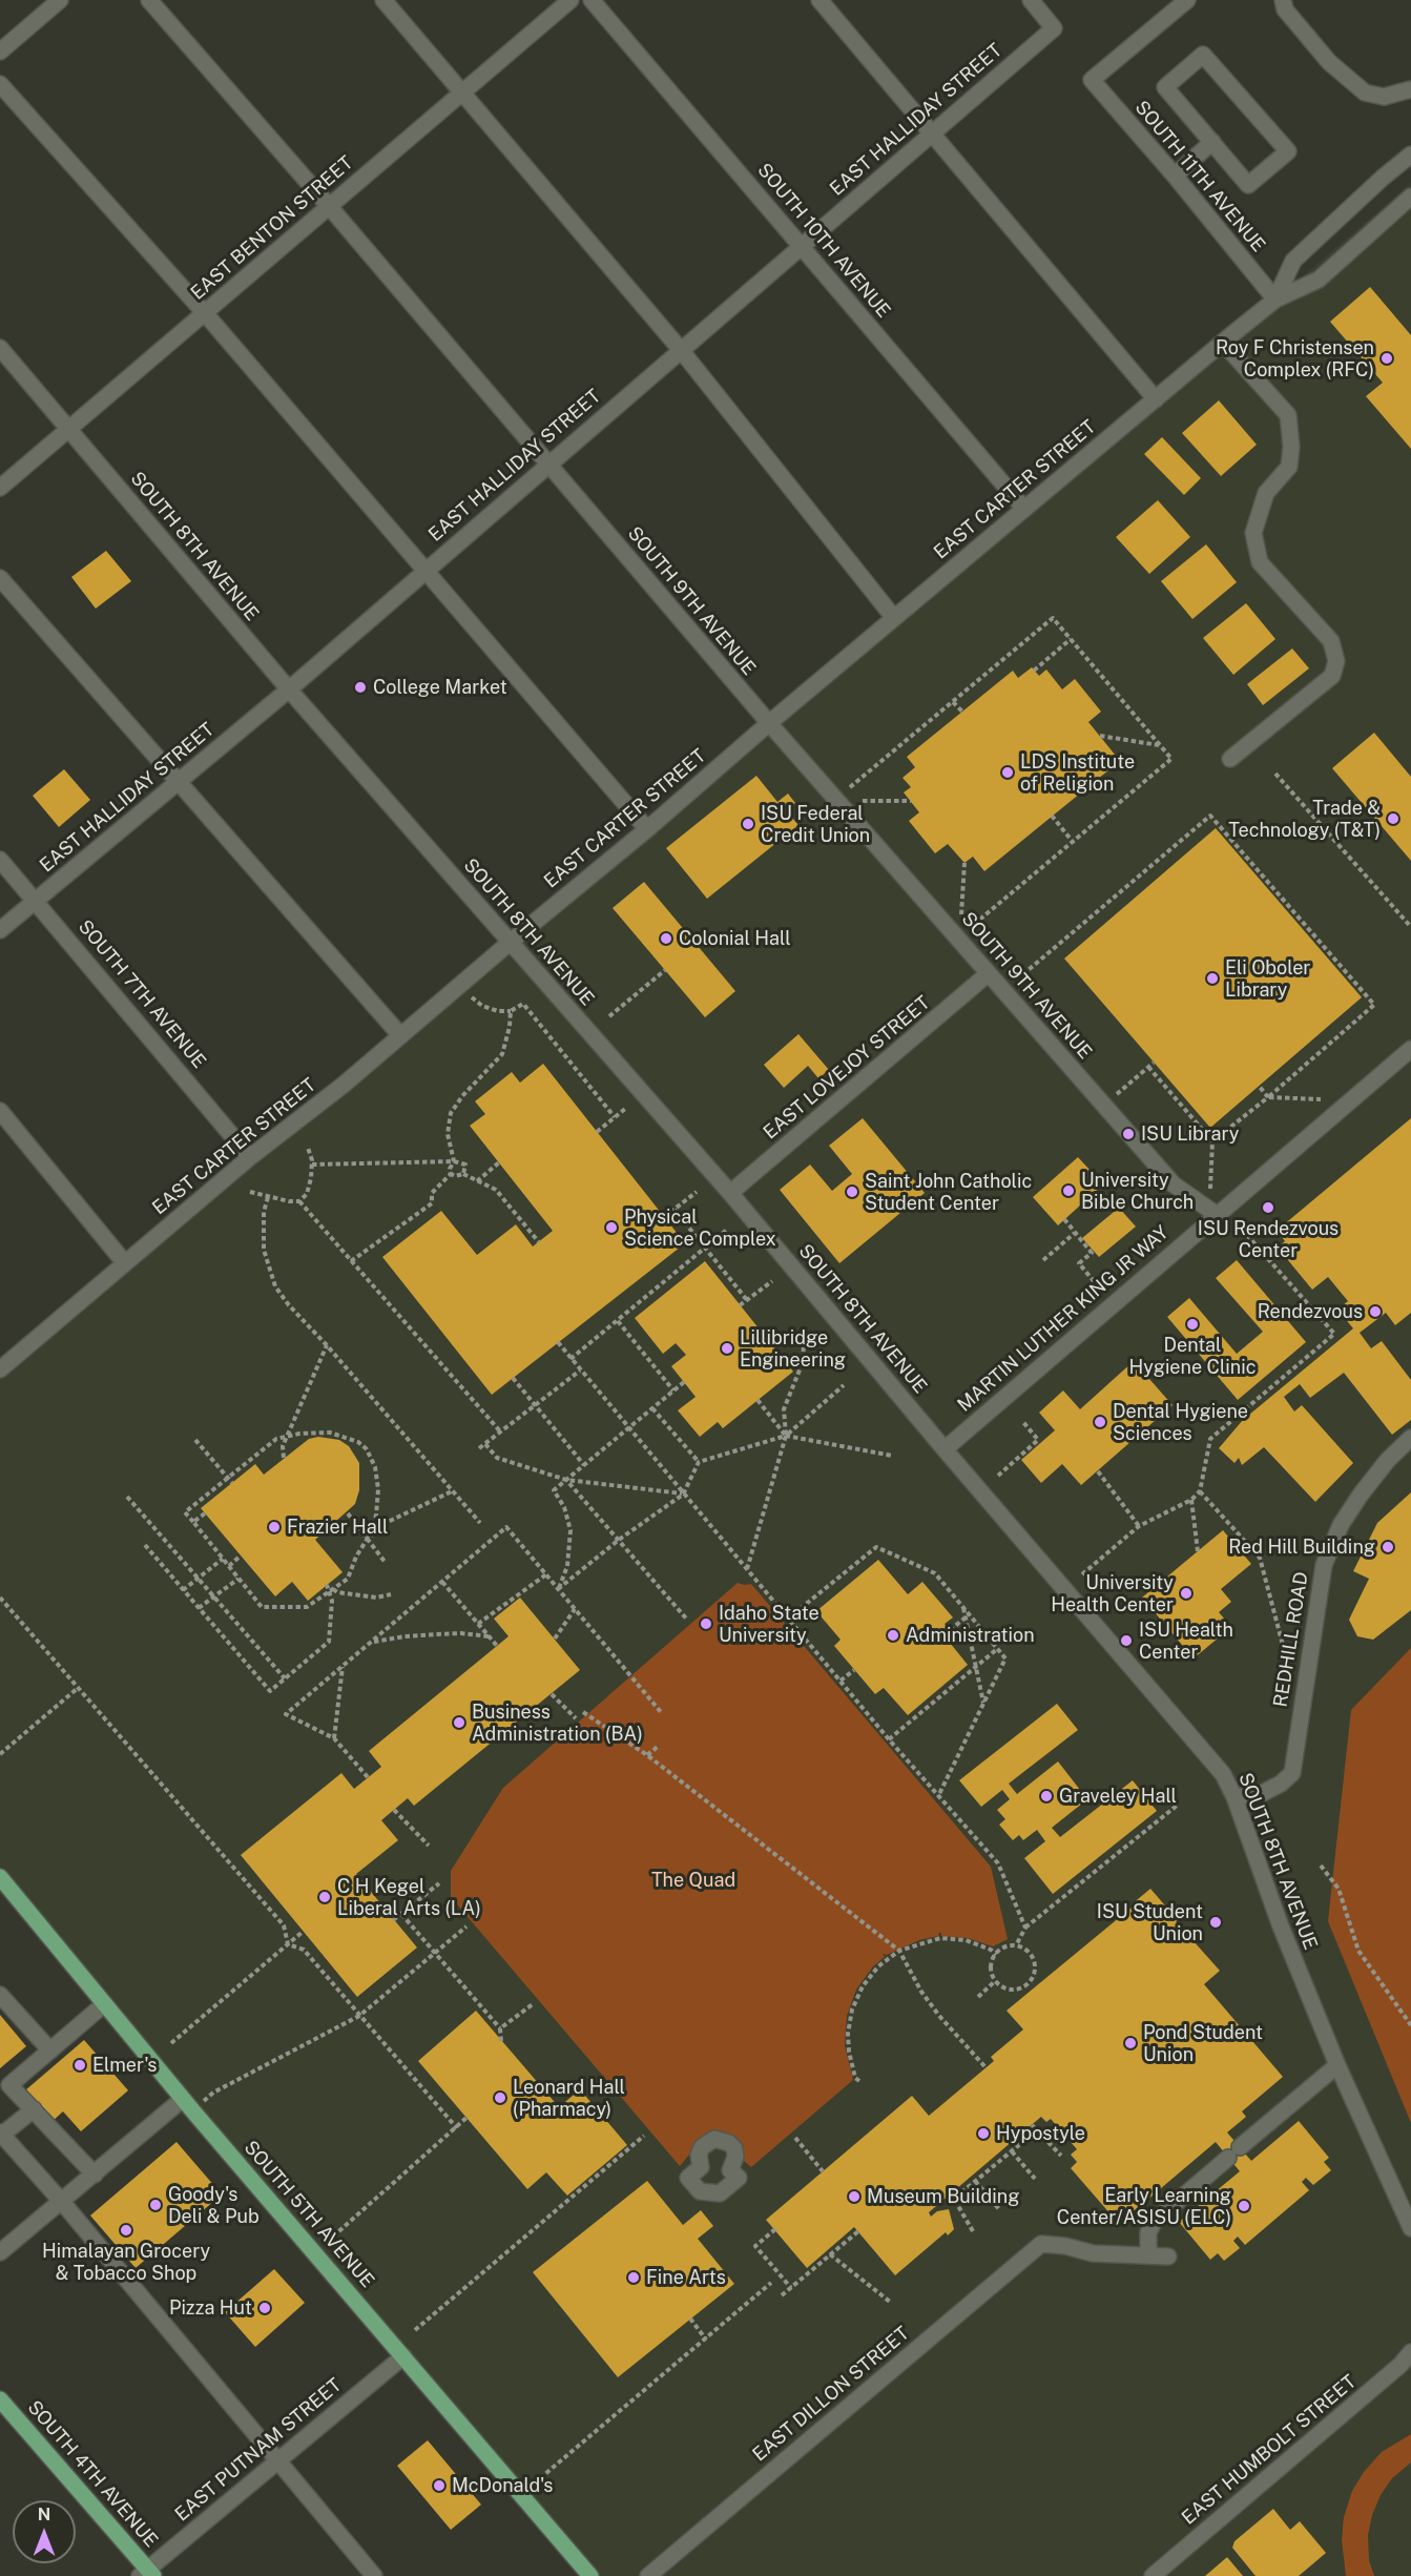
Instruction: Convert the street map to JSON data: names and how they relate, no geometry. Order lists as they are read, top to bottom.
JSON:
{
  "streets": {
    "main road": ["SOUTH 5TH AVENUE", "SOUTH 4TH AVENUE"],
    "street": [
      "EAST HALLIDAY STREET",
      "SOUTH 11TH AVENUE",
      "EAST BENTON STREET",
      "SOUTH 10TH AVENUE",
      "EAST CARTER STREET",
      "SOUTH 8TH AVENUE",
      "SOUTH 9TH AVENUE",
      "SOUTH 7TH AVENUE",
      "EAST LOVEJOY STREET",
      "MARTIN LUTHER KING JR WAY",
      "REDHILL ROAD",
      "EAST DILLON STREET",
      "EAST PUTNAM STREET",
      "EAST HUMBOLT STREET"
    ]
  },
  "crossings": [
    ["EAST HALLIDAY STREET", "SOUTH 10TH AVENUE"],
    ["EAST HALLIDAY STREET", "SOUTH 8TH AVENUE"],
    ["EAST HALLIDAY STREET", "SOUTH 9TH AVENUE"],
    ["EAST HALLIDAY STREET", "SOUTH 7TH AVENUE"],
    ["SOUTH 11TH AVENUE", "EAST CARTER STREET"],
    ["EAST BENTON STREET", "SOUTH 8TH AVENUE"],
    ["EAST BENTON STREET", "SOUTH 9TH AVENUE"],
    ["SOUTH 10TH AVENUE", "EAST CARTER STREET"],
    ["EAST CARTER STREET", "SOUTH 8TH AVENUE"],
    ["EAST CARTER STREET", "SOUTH 9TH AVENUE"],
    ["EAST CARTER STREET", "SOUTH 7TH AVENUE"],
    ["SOUTH 8TH AVENUE", "EAST LOVEJOY STREET"],
    ["SOUTH 8TH AVENUE", "MARTIN LUTHER KING JR WAY"],
    ["SOUTH 8TH AVENUE", "REDHILL ROAD"],
    ["SOUTH 9TH AVENUE", "EAST LOVEJOY STREET"],
    ["SOUTH 9TH AVENUE", "MARTIN LUTHER KING JR WAY"],
    ["SOUTH 5TH AVENUE", "EAST PUTNAM STREET"],
    ["EAST PUTNAM STREET", "SOUTH 4TH AVENUE"]
  ],
  "parks": ["The Quad"],
  "places": [
    "Roy F Christensen Complex (RFC)",
    "College Market",
    "LDS Institute of Religion",
    "Trade & Technology (T&T)",
    "ISU Federal Credit Union",
    "Colonial Hall",
    "Eli Oboler Library",
    "ISU Library",
    "University Bible Church",
    "Saint John Catholic Student Center",
    "ISU Rendezvous Center",
    "Physical Science Complex",
    "Rendezvous",
    "Dental Hygiene Clinic",
    "Lillibridge Engineering",
    "Dental Hygiene Sciences",
    "Frazier Hall",
    "Red Hill Building",
    "University Health Center",
    "Idaho State University",
    "Administration",
    "ISU Health Center",
    "Business Administration (BA)",
    "Graveley Hall",
    "C H Kegel Liberal Arts (LA)",
    "ISU Student Union",
    "Pond Student Union",
    "Elmer's",
    "Leonard Hall (Pharmacy)",
    "Hypostyle",
    "Museum Building",
    "Goody's Deli & Pub",
    "Early Learning Center/ASISU (ELC)",
    "Himalayan Grocery & Tobacco Shop",
    "Fine Arts",
    "Pizza Hut",
    "McDonald's"
  ],
  "north": "top"
}
